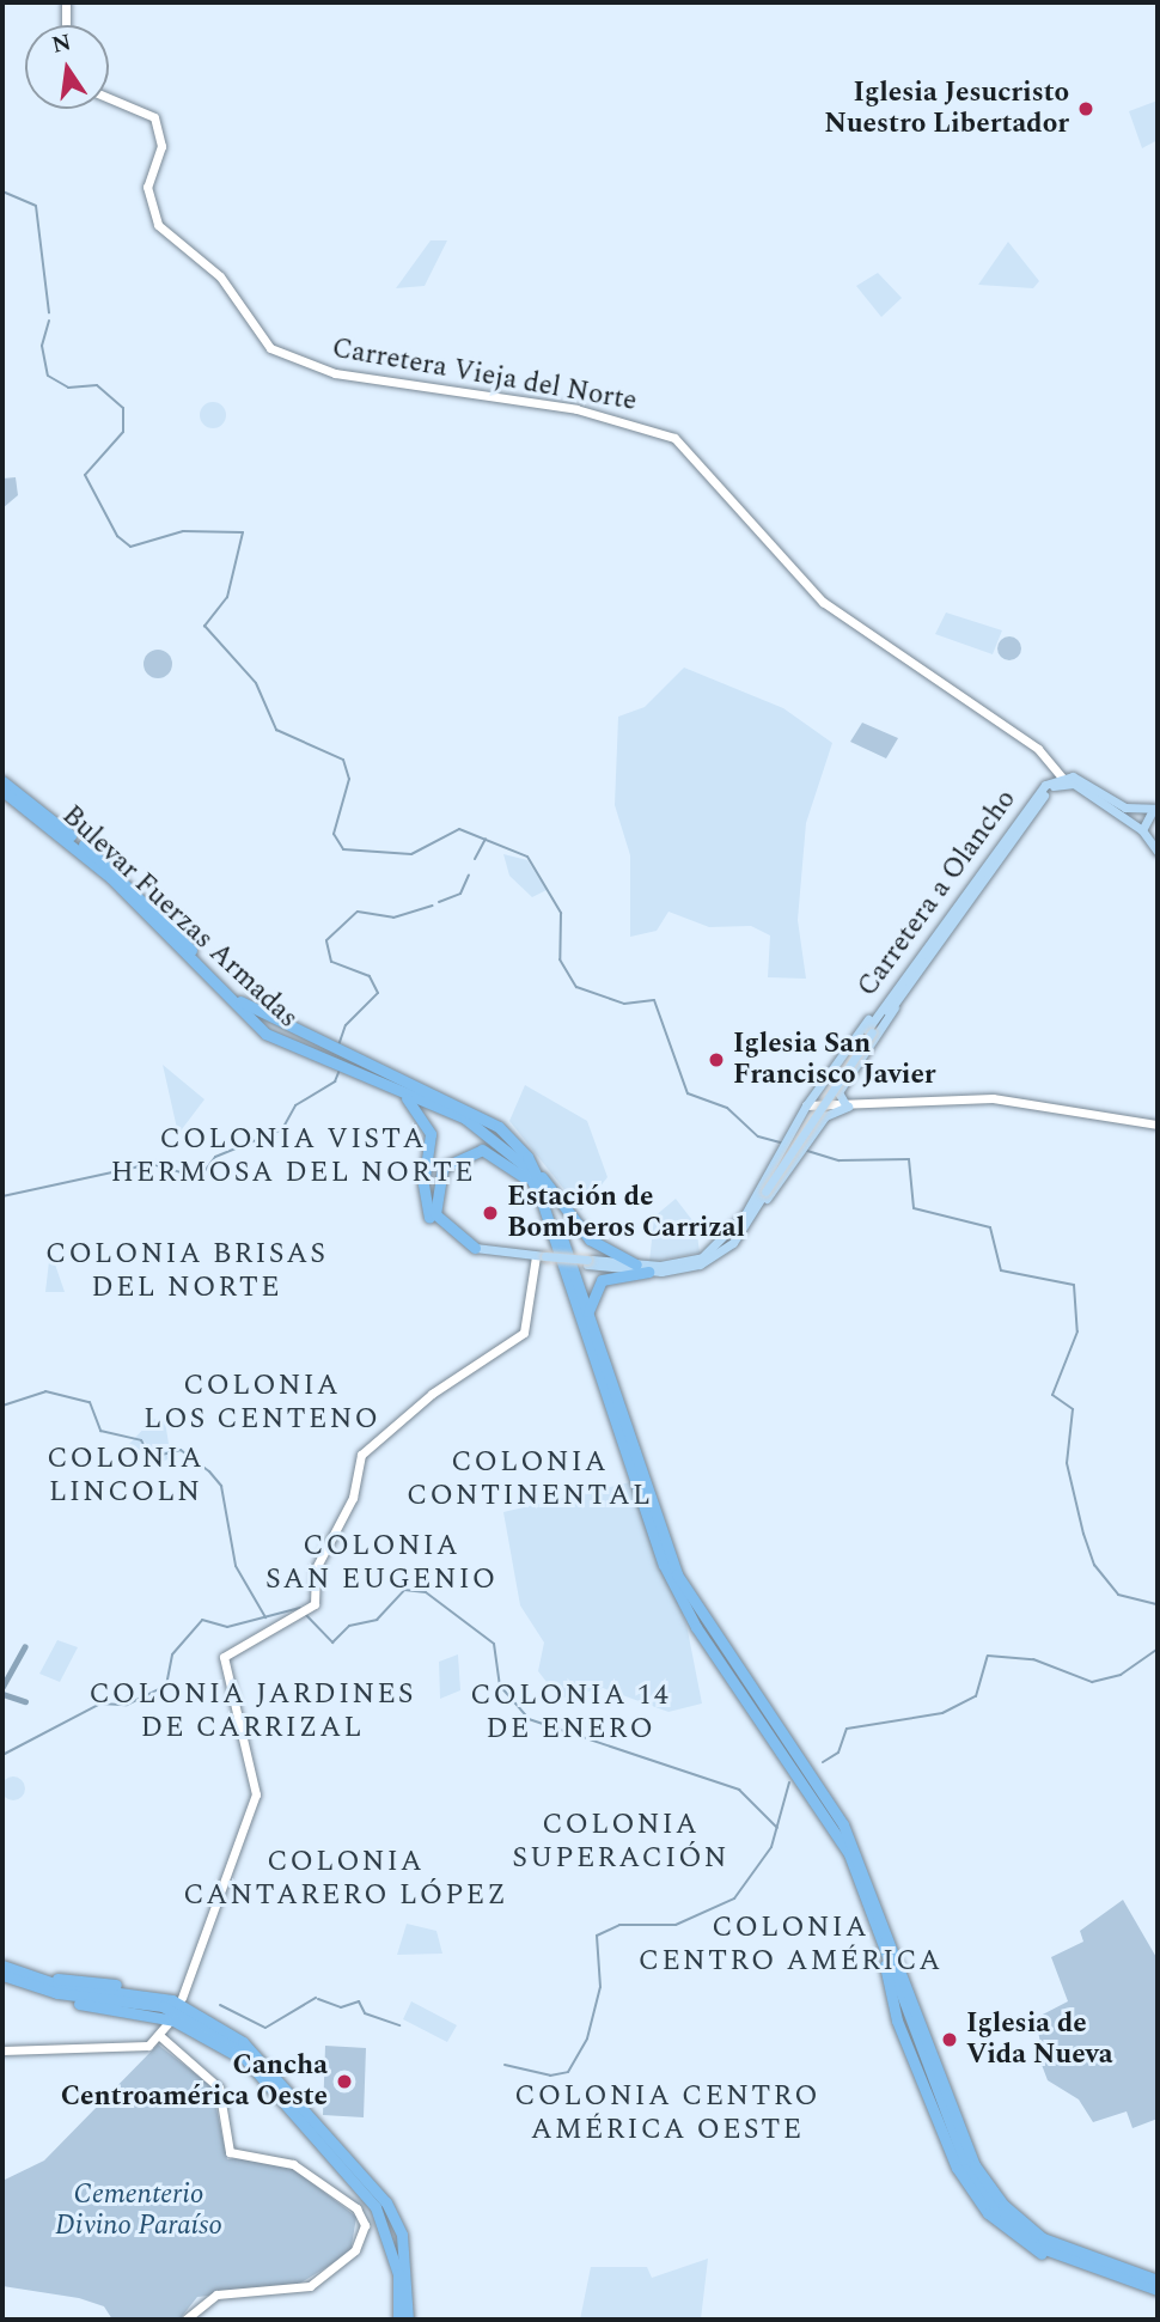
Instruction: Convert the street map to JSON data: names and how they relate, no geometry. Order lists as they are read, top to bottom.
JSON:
{
  "streets": {
    "highway": ["Bulevar Fuerzas Armadas"],
    "main road": ["Carretera a Olancho"],
    "street": ["Carretera Vieja del Norte"]
  },
  "crossings": [
    ["Carretera Vieja del Norte", "Carretera a Olancho"]
  ],
  "districts": [
    "COLONIA VISTA HERMOSA DEL NORTE",
    "COLONIA BRISAS DEL NORTE",
    "COLONIA LOS CENTENO",
    "COLONIA LINCOLN",
    "COLONIA CONTINENTAL",
    "COLONIA SAN EUGENIO",
    "COLONIA JARDINES DE CARRIZAL",
    "COLONIA 14 DE ENERO",
    "COLONIA SUPERACIÓN",
    "COLONIA CANTARERO LÓPEZ",
    "COLONIA CENTRO AMÉRICA",
    "COLONIA CENTRO AMÉRICA OESTE"
  ],
  "parks": ["Cementerio Divino Paraíso"],
  "places": [
    "Iglesia Jesucristo Nuestro Libertador",
    "Iglesia San Francisco Javier",
    "Estación de Bomberos Carrizal",
    "Iglesia de Vida Nueva",
    "Cancha Centroamérica Oeste"
  ],
  "north": "top"
}
